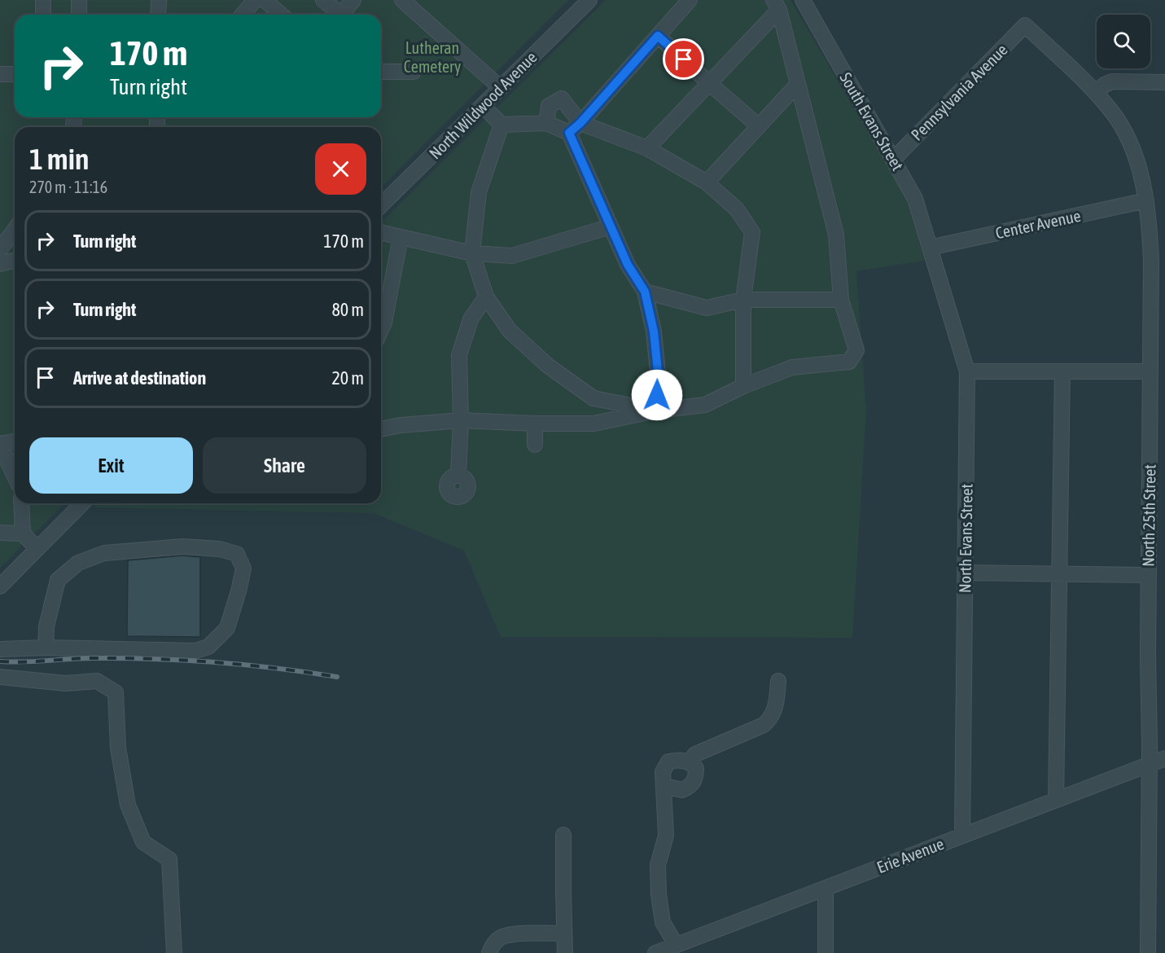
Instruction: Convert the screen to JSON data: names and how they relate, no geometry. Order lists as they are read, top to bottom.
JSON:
{
  "streets": {
    "street": [
      "Pennsylvania Avenue",
      "North Wildwood Avenue",
      "South Evans Street",
      "Center Avenue",
      "North 25th Street",
      "North Evans Street",
      "Erie Avenue"
    ]
  },
  "crossings": [
    ["Pennsylvania Avenue", "South Evans Street"],
    ["Pennsylvania Avenue", "North 25th Street"],
    ["South Evans Street", "Center Avenue"],
    ["South Evans Street", "North Evans Street"],
    ["Center Avenue", "North 25th Street"],
    ["Center Avenue", "North Evans Street"],
    ["North 25th Street", "Erie Avenue"],
    ["North Evans Street", "Erie Avenue"]
  ],
  "parks": ["Lutheran Cemetery"],
  "page": {
    "turn": ["170 m", "Turn right"],
    "heading": ["1 min", "270 m · 11:16"],
    "list": [
      {
        "name": "Turn right",
        "value": "170 m"
      },
      {
        "name": "Turn right",
        "value": "80 m"
      },
      {
        "name": "Arrive at destination",
        "value": "20 m"
      }
    ],
    "buttons": ["Exit", "Share"]
  }
}
